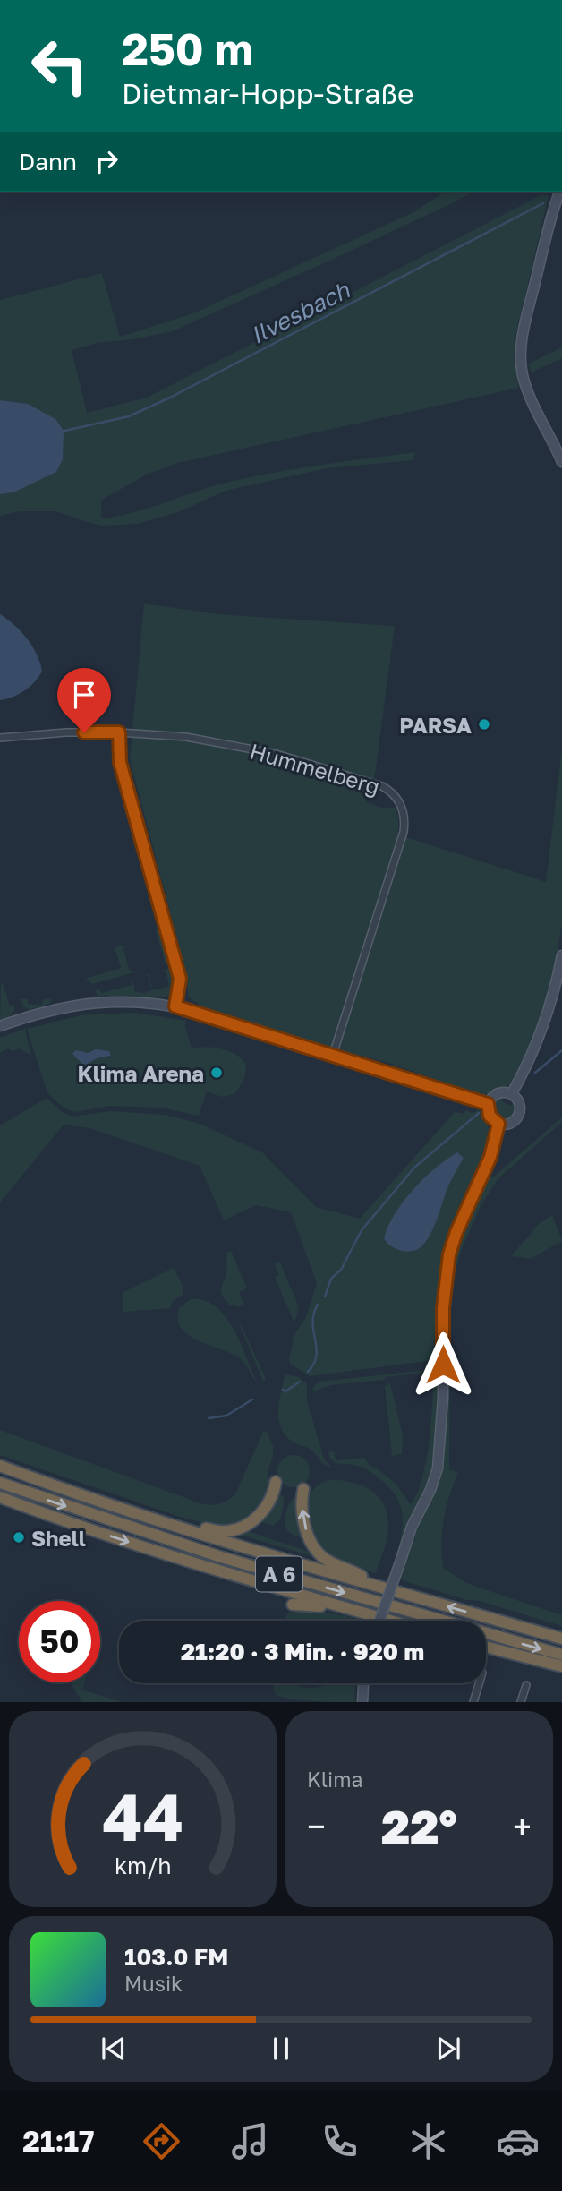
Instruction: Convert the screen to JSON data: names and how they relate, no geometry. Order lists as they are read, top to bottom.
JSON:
{
  "streets": {
    "highway": ["A 6"],
    "street": ["Hummelberg"]
  },
  "water": ["Ilvesbach"],
  "places": ["PARSA", "Klima Arena", "Shell"],
  "page": {
    "turn": ["250 m", "Dietmar-Hopp-Straße"],
    "then": "Dann",
    "limit": "50",
    "trip": "21:20 · 3 Min. · 920 m",
    "tile": "Klima",
    "heat": ["−", "22°", "+"],
    "song": ["103.0 FM", "Musik"],
    "tabs": "21:17",
    "gauge": ["44", "km/h"]
  }
}
